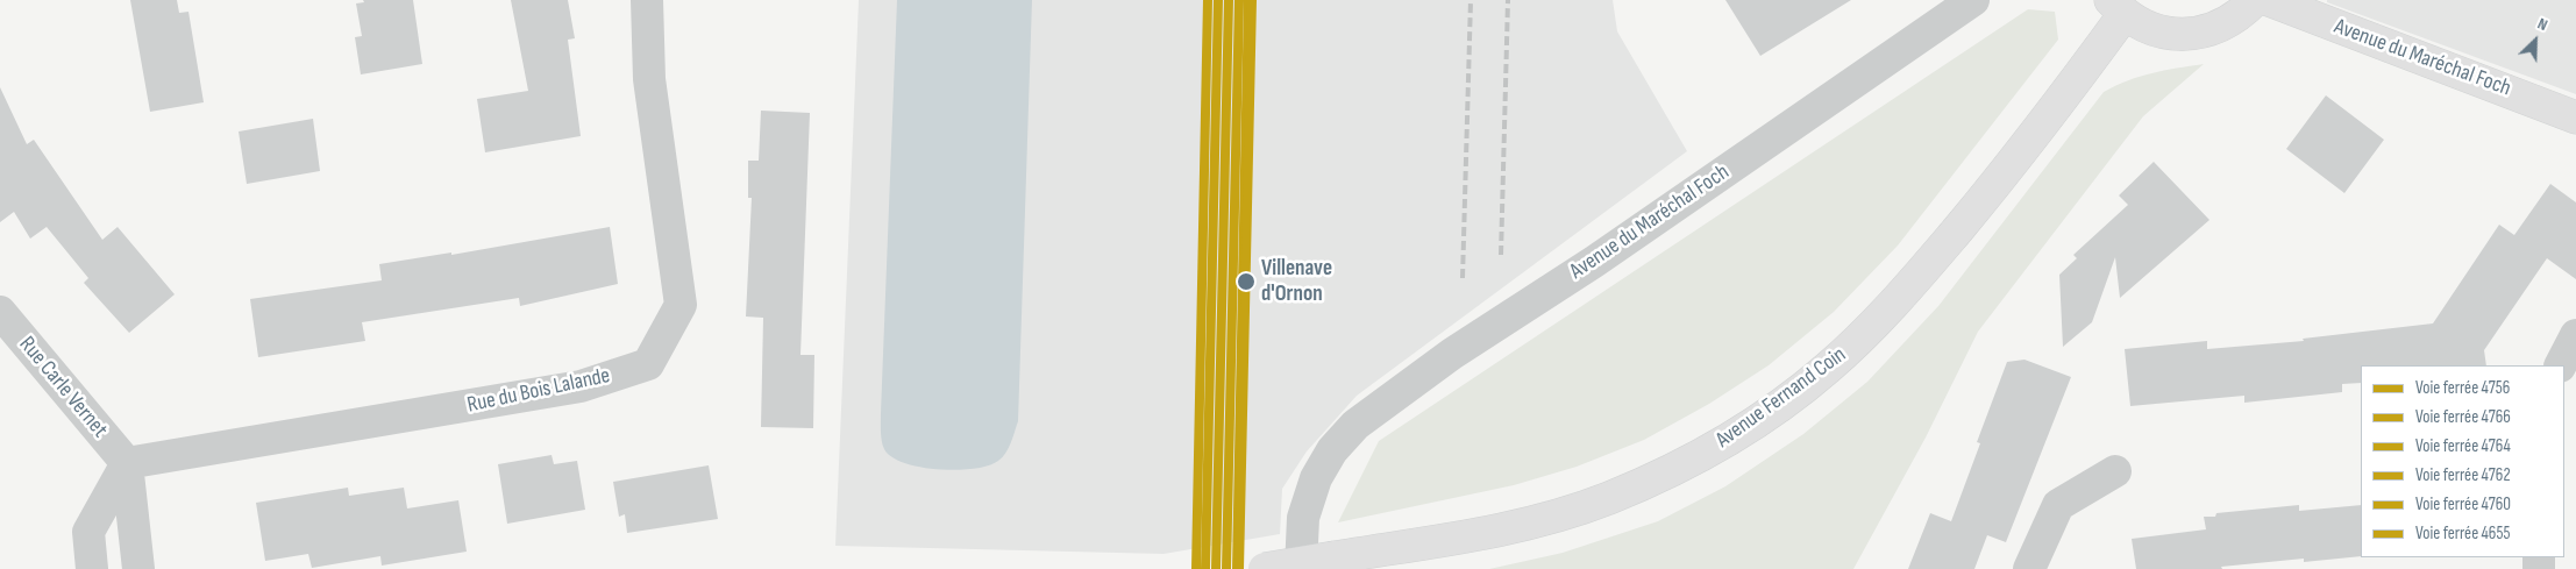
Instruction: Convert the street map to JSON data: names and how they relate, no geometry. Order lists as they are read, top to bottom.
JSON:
{
  "streets": {
    "main road": ["Avenue du Maréchal Foch", "Avenue Fernand Coin"],
    "street": ["Rue Carle Vernet", "Rue du Bois Lalande"]
  },
  "crossings": [
    ["Rue Carle Vernet", "Rue du Bois Lalande"]
  ],
  "places": ["Villenave d'Ornon"],
  "lines": [
    "rail line 4756",
    "rail line 4766",
    "rail line 4764",
    "rail line 4762",
    "rail line 4760",
    "rail line 4655"
  ],
  "legend": [
    "Voie ferrée 4756",
    "Voie ferrée 4766",
    "Voie ferrée 4764",
    "Voie ferrée 4762",
    "Voie ferrée 4760",
    "Voie ferrée 4655"
  ],
  "north": "top right"
}
